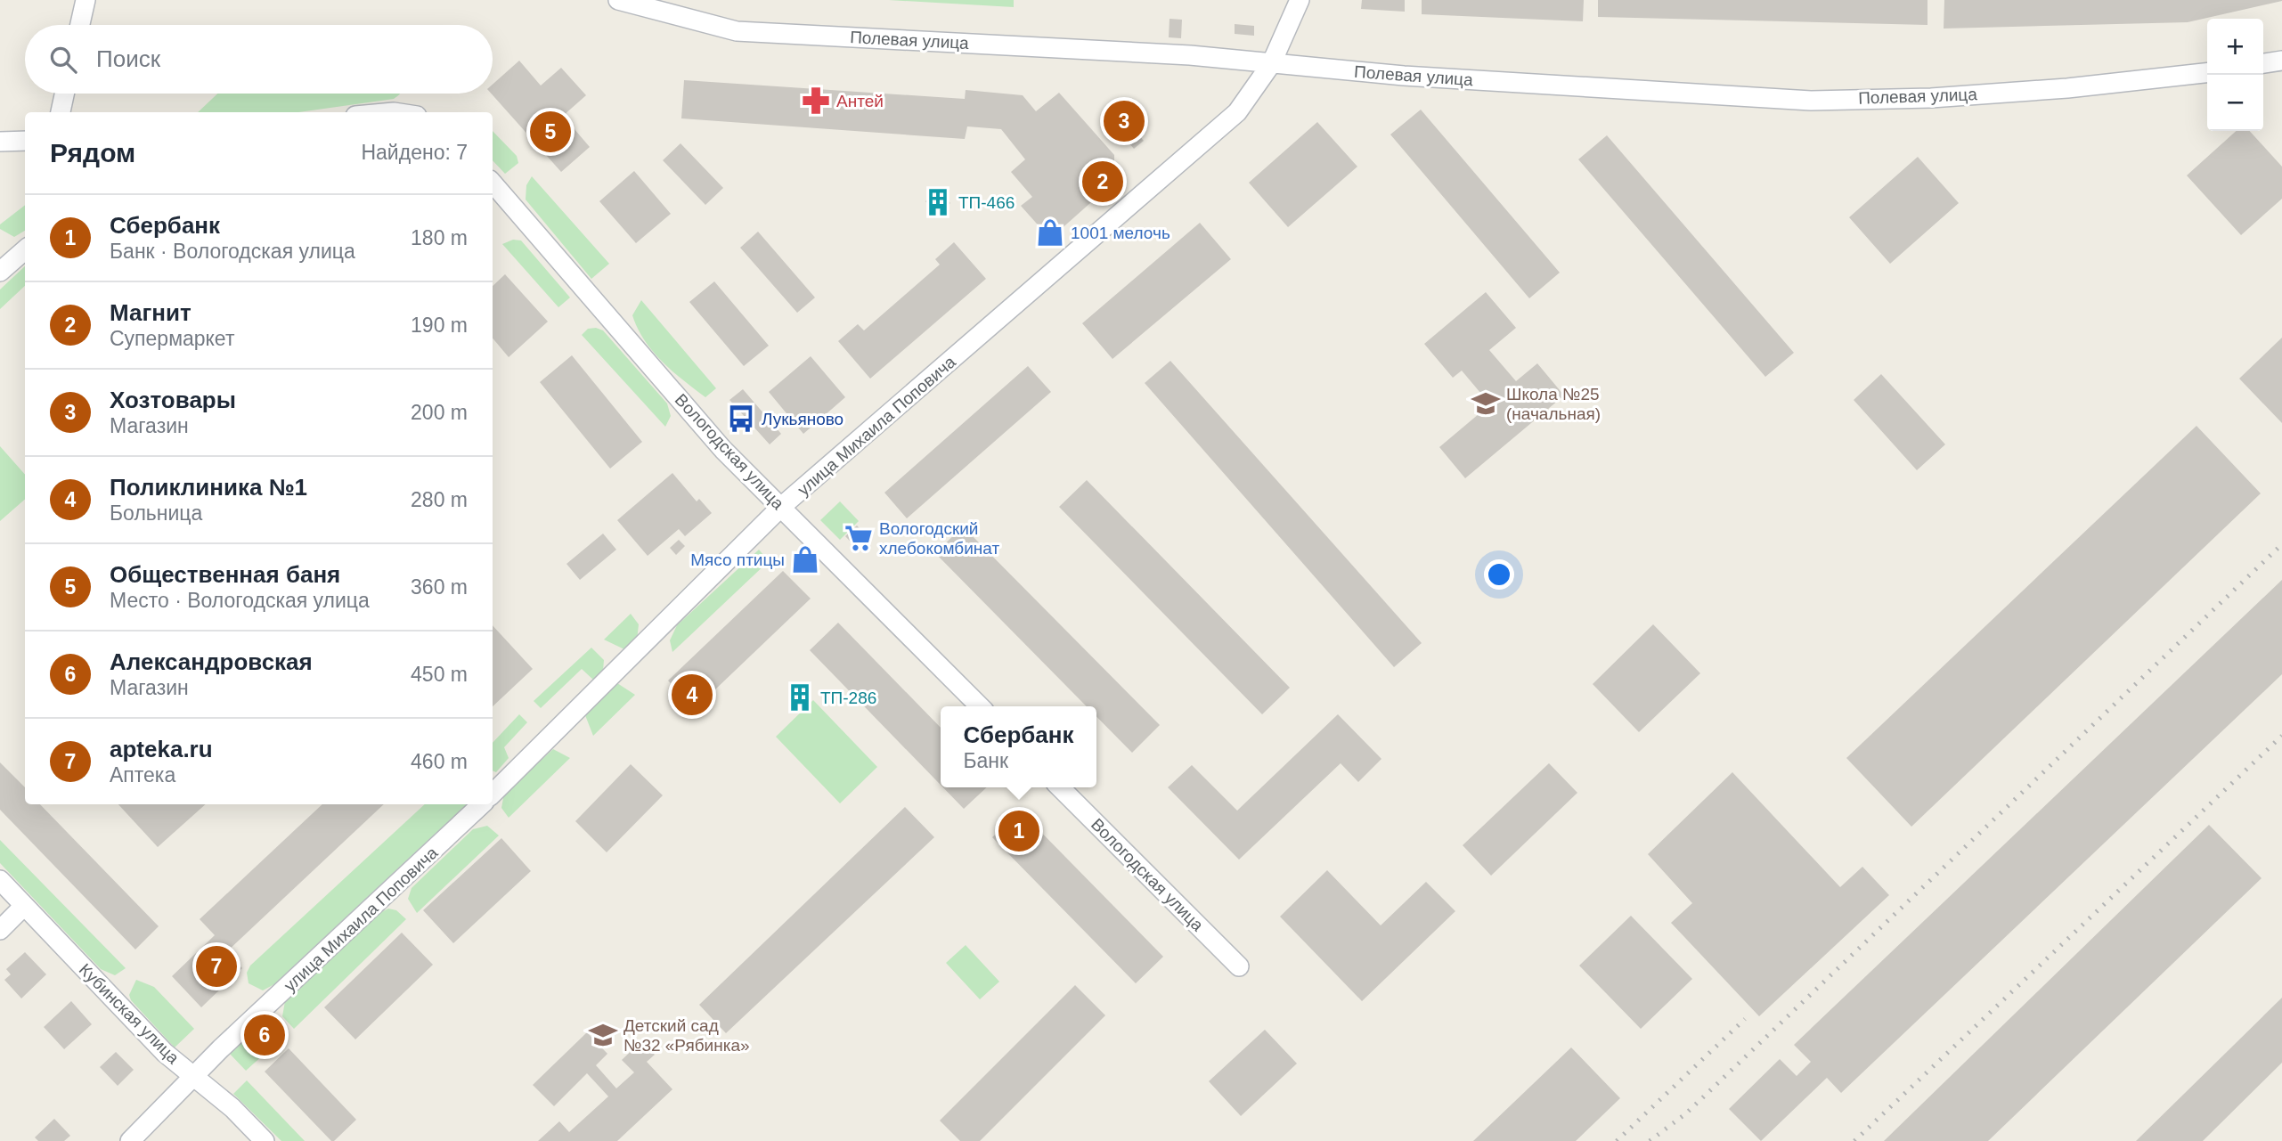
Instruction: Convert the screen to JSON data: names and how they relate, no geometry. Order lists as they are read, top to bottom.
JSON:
{
  "streets": {
    "street": [
      "Полевая улица",
      "улица Михаила Поповича",
      "Вологодская улица",
      "Кубинская улица"
    ]
  },
  "crossings": [
    ["Полевая улица", "улица Михаила Поповича"],
    ["улица Михаила Поповича", "Вологодская улица"],
    ["улица Михаила Поповича", "Кубинская улица"]
  ],
  "places": {
    "pharmacy": ["Антей"],
    "building": ["ТП-466", "ТП-286"],
    "shop": ["1001 мелочь", "Мясо птицы"],
    "school or university": ["Школа №25 (начальная)", "Детский сад №32 «Рябинка»"],
    "bus stop": ["Лукьяново"],
    "supermarket": ["Вологодский хлебокомбинат"]
  },
  "page": {
    "map_buttons": ["+", "−"],
    "search": "Поиск",
    "pins": [
      "3",
      "5",
      "2",
      "4",
      "1",
      "7",
      "6"
    ],
    "heading": ["Рядом", "Найдено: 7"],
    "list": [
      {
        "mark": "1",
        "name": "Сбербанк",
        "note": "Банк · Вологодская улица",
        "value": "180 m"
      },
      {
        "mark": "2",
        "name": "Магнит",
        "note": "Супермаркет",
        "value": "190 m"
      },
      {
        "mark": "3",
        "name": "Хозтовары",
        "note": "Магазин",
        "value": "200 m"
      },
      {
        "mark": "4",
        "name": "Поликлиника №1",
        "note": "Больница",
        "value": "280 m"
      },
      {
        "mark": "5",
        "name": "Общественная баня",
        "note": "Место · Вологодская улица",
        "value": "360 m"
      },
      {
        "mark": "6",
        "name": "Александровская",
        "note": "Магазин",
        "value": "450 m"
      },
      {
        "mark": "7",
        "name": "apteka.ru",
        "note": "Аптека",
        "value": "460 m"
      }
    ],
    "popup": ["Сбербанк", "Банк"]
  }
}
